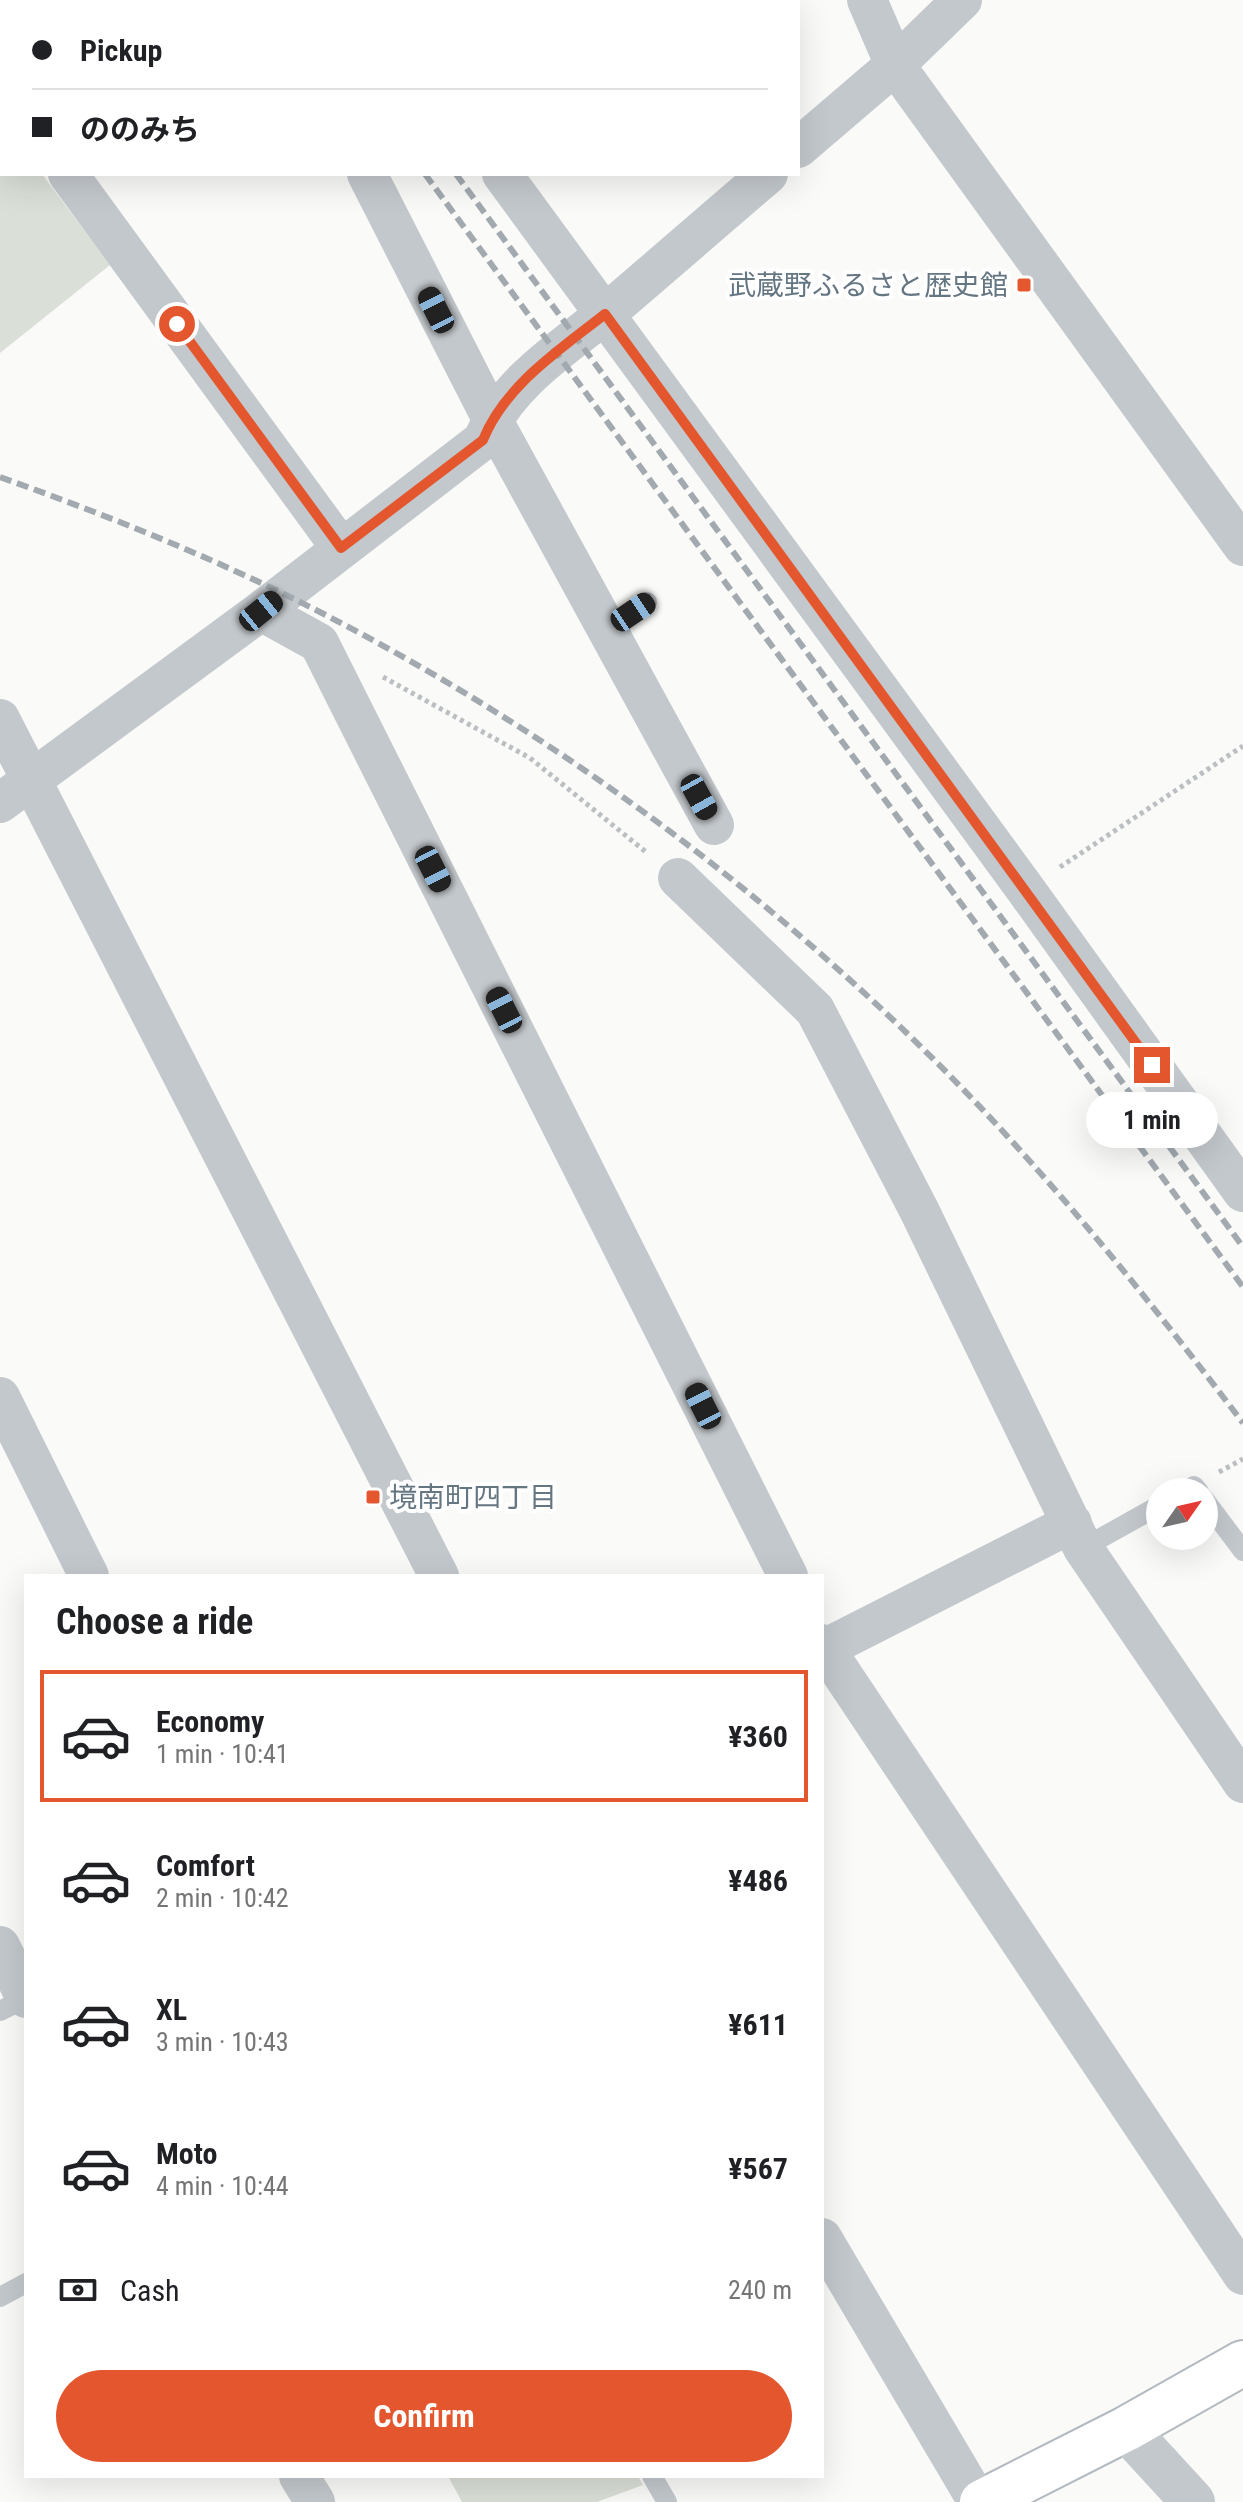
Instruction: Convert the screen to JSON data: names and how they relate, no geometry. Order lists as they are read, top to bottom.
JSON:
{
  "places": {
    "transit": ["武蔵野ふるさと歴史館", "境南町四丁目"]
  },
  "north": "top right",
  "page": {
    "banner": ["Pickup", "ののみち"],
    "bubble": "1 min",
    "heading": "Choose a ride",
    "list": [
      {
        "name": "Economy",
        "note": "1 min · 10:41",
        "value": "¥360"
      },
      {
        "name": "Comfort",
        "note": "2 min · 10:42",
        "value": "¥486"
      },
      {
        "name": "XL",
        "note": "3 min · 10:43",
        "value": "¥611"
      },
      {
        "name": "Moto",
        "note": "4 min · 10:44",
        "value": "¥567"
      }
    ],
    "pay": ["Cash", "240 m"],
    "buttons": "Confirm"
  }
}
